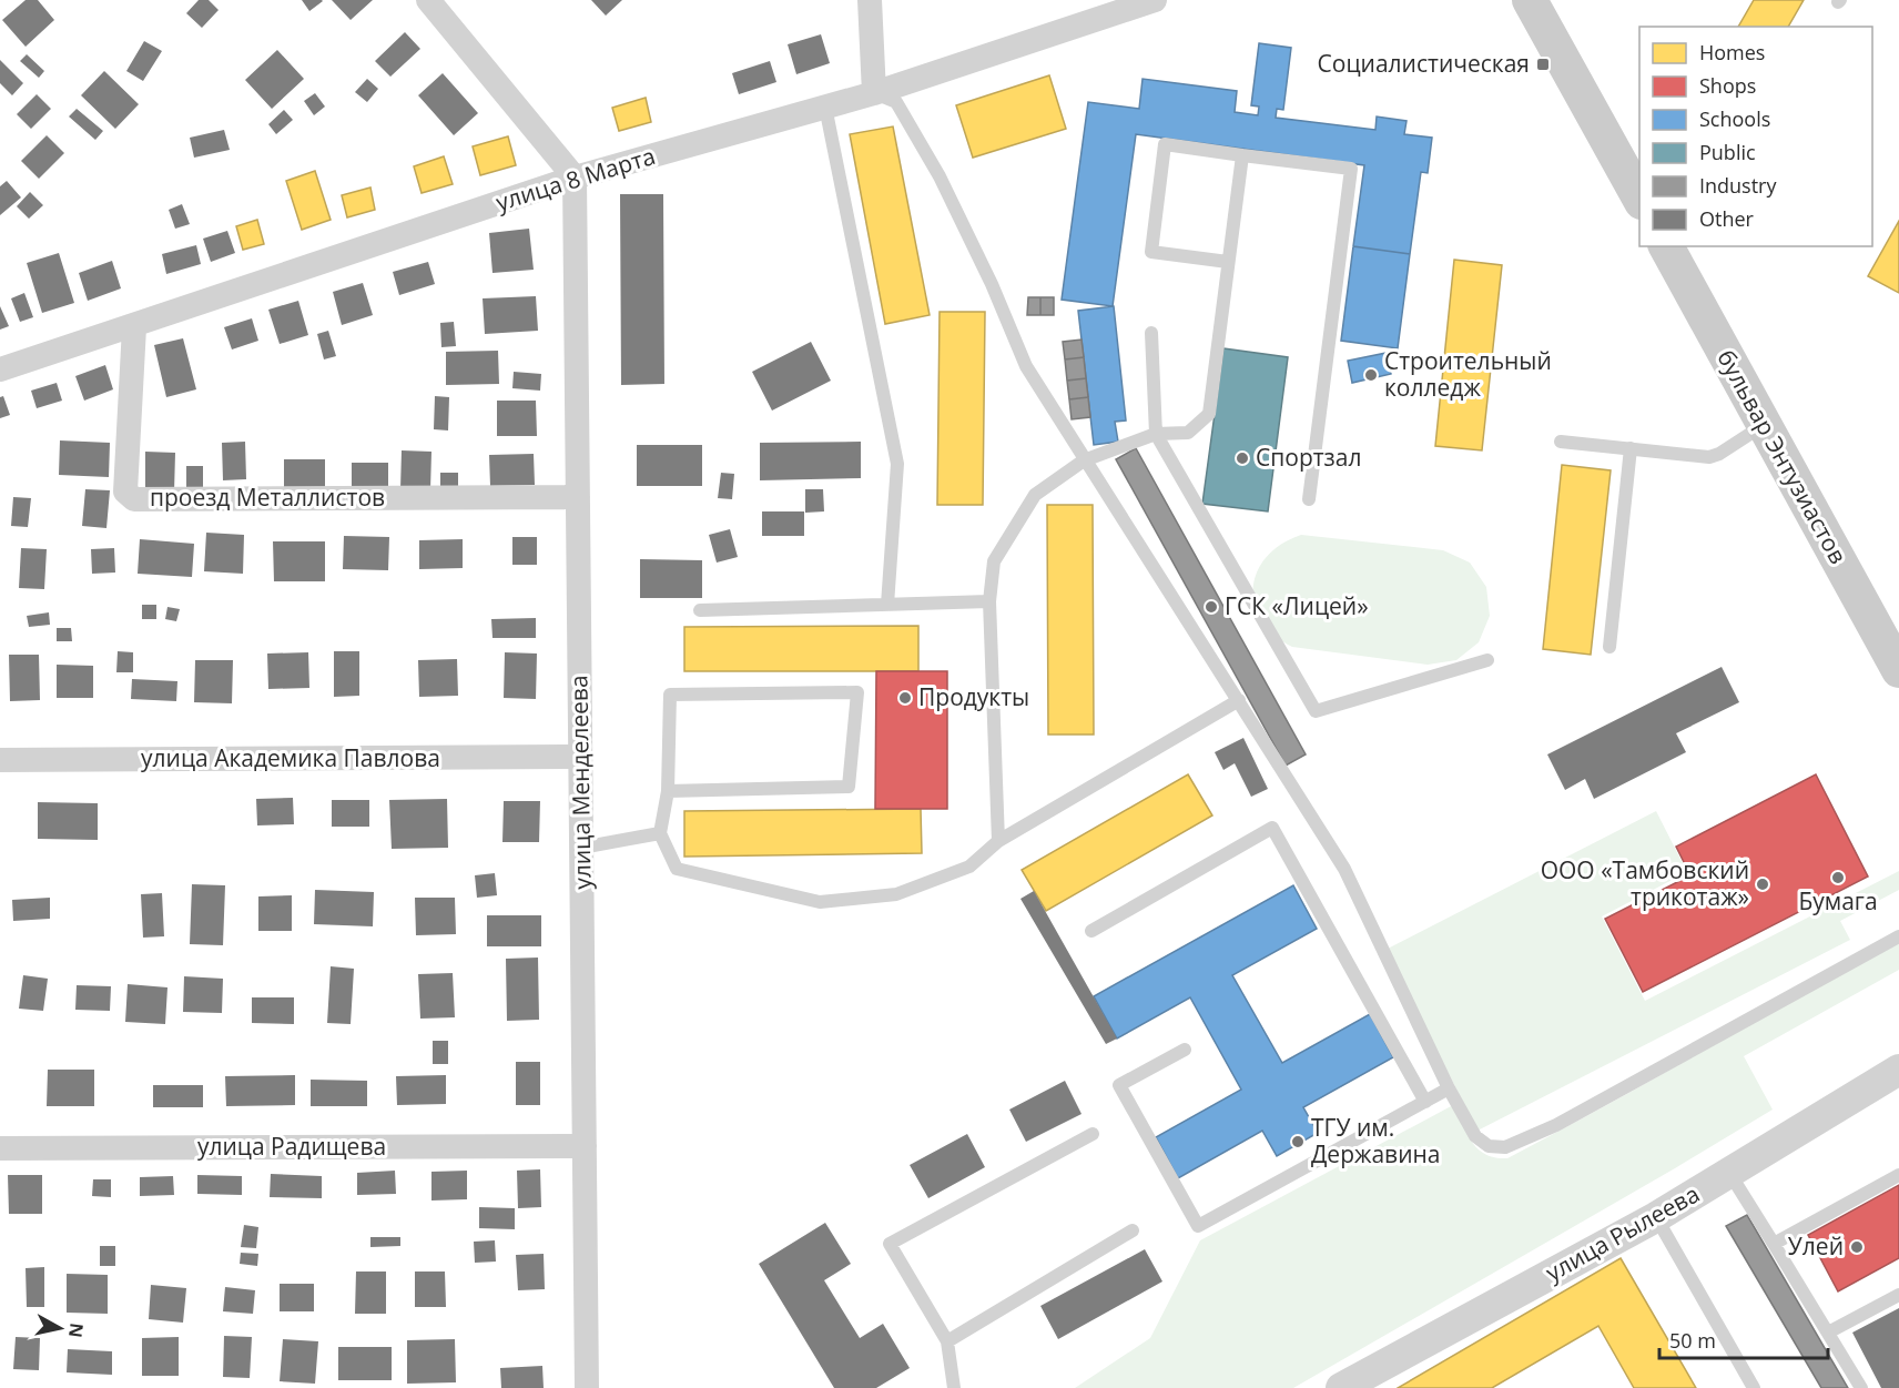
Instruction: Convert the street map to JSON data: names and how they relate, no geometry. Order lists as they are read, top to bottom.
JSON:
{
  "streets": {
    "main road": ["бульвар Энтузиастов"],
    "street": [
      "улица 8 Марта",
      "проезд Металлистов",
      "улица Академика Павлова",
      "улица Менделеева",
      "улица Радищева",
      "улица Рылеева"
    ]
  },
  "crossings": [
    ["улица 8 Марта", "проезд Металлистов"],
    ["улица 8 Марта", "улица Менделеева"],
    ["проезд Металлистов", "улица Менделеева"],
    ["улица Академика Павлова", "улица Менделеева"],
    ["улица Менделеева", "улица Радищева"]
  ],
  "places": {
    "transit": ["Социалистическая"],
    "other": [
      "Строительный колледж",
      "Спортзал",
      "ГСК «Лицей»",
      "Продукты",
      "Бумага",
      "ООО «Тамбовский трикотаж»",
      "ТГУ им. Державина",
      "Улей"
    ]
  },
  "legend": [
    "Homes",
    "Shops",
    "Schools",
    "Public",
    "Industry",
    "Other"
  ],
  "scale_bar": "50 m",
  "north": "right"
}
